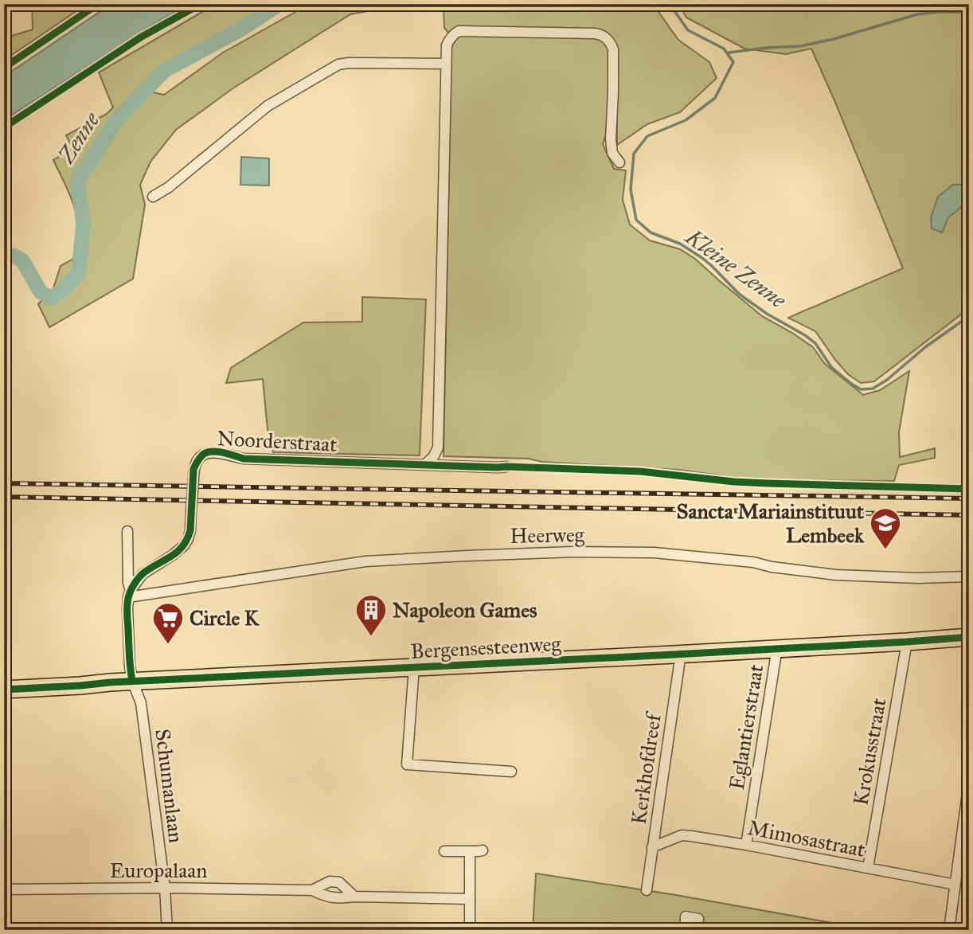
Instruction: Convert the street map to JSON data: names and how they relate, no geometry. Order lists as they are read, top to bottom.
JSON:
{
  "streets": {
    "main road": ["Bergensesteenweg"],
    "street": [
      "Noorderstraat",
      "Heerweg",
      "Eglantierstraat",
      "Krokusstraat",
      "Kerkhofdreef",
      "Schumanlaan",
      "Mimosastraat",
      "Europalaan"
    ]
  },
  "crossings": [
    ["Noorderstraat", "Heerweg"],
    ["Bergensesteenweg", "Eglantierstraat"],
    ["Bergensesteenweg", "Krokusstraat"],
    ["Bergensesteenweg", "Kerkhofdreef"],
    ["Bergensesteenweg", "Schumanlaan"],
    ["Eglantierstraat", "Mimosastraat"],
    ["Krokusstraat", "Mimosastraat"],
    ["Kerkhofdreef", "Mimosastraat"],
    ["Schumanlaan", "Europalaan"]
  ],
  "water": ["Zenne", "Kleine Zenne"],
  "places": {
    "school or university": ["Sancta Mariainstituut Lembeek"],
    "building": ["Napoleon Games"],
    "supermarket": ["Circle K"]
  }
}
